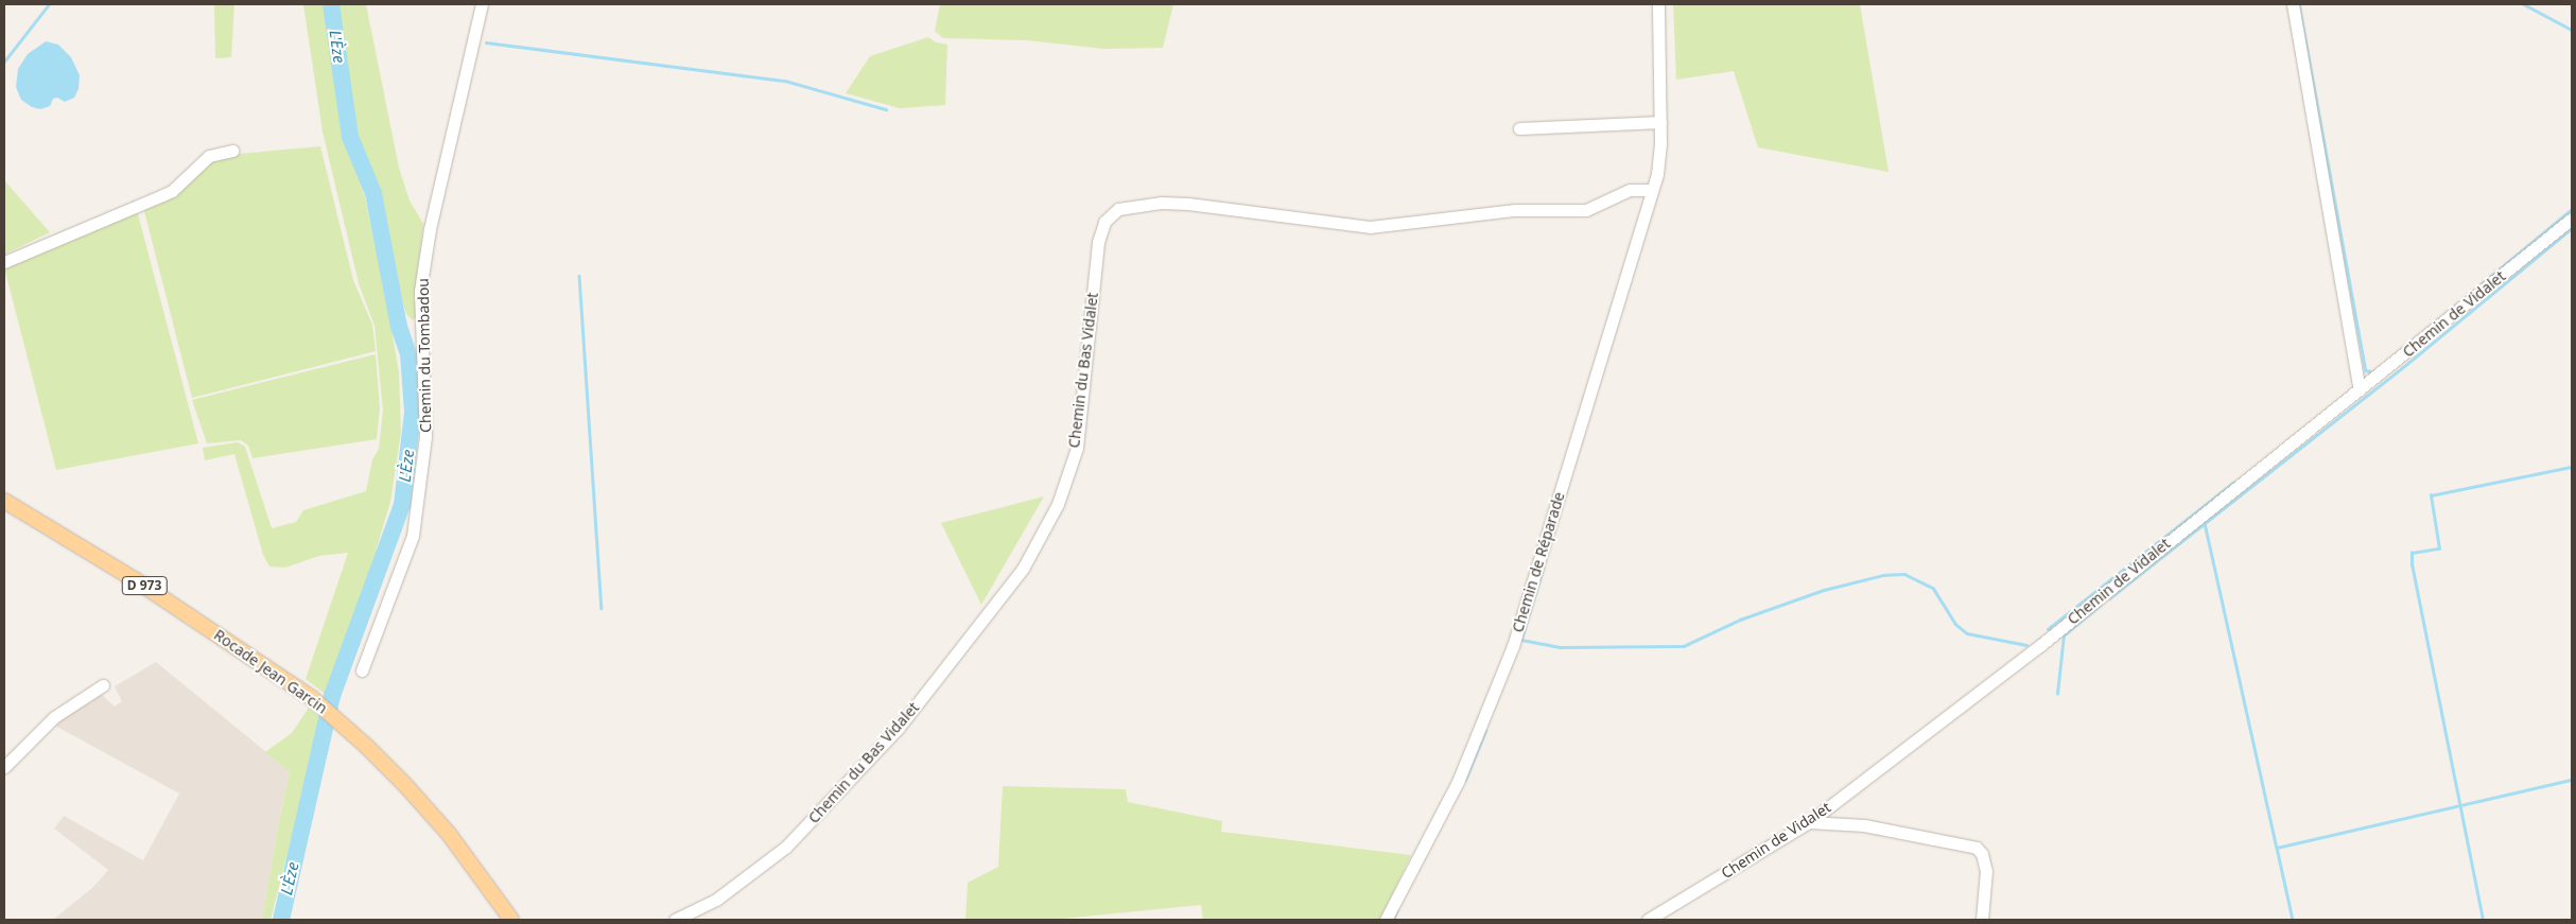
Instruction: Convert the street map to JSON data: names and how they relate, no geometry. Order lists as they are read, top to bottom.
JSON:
{
  "streets": {
    "main road": ["D 973", "Rocade Jean Garcin"],
    "street": [
      "Chemin de Vidalet",
      "Chemin du Tombadou",
      "Chemin du Bas Vidalet",
      "Chemin de Réparade"
    ]
  },
  "crossings": [
    ["Chemin du Bas Vidalet", "Chemin de Réparade"]
  ],
  "water": ["L'Èze"]
}
